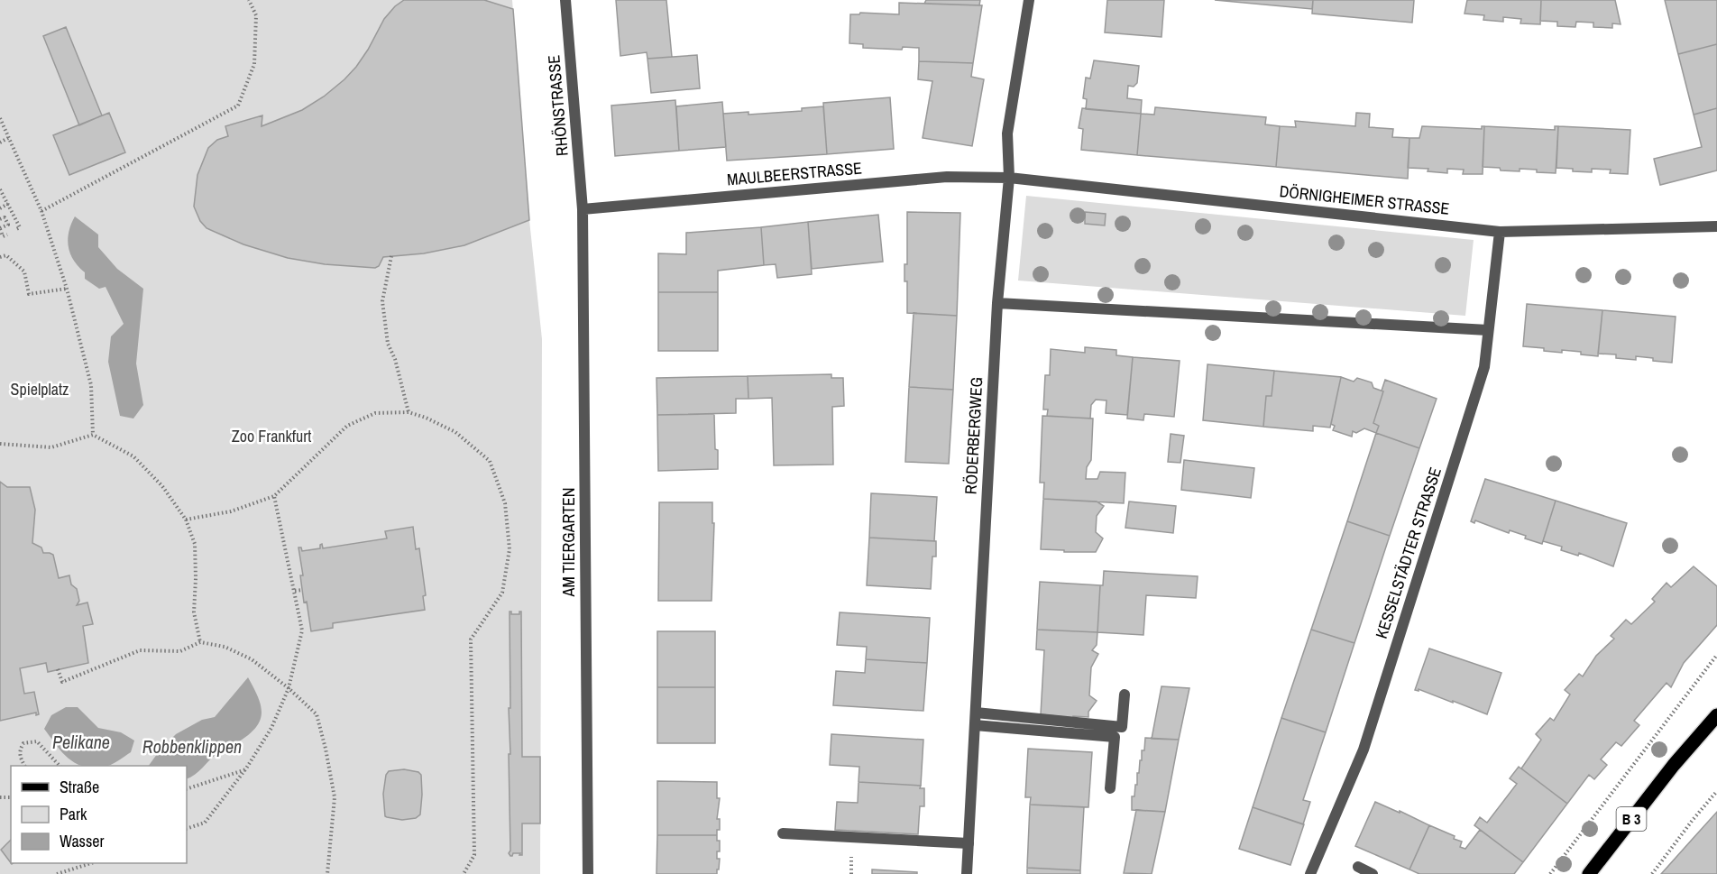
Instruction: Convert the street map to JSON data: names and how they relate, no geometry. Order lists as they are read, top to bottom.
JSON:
{
  "streets": {
    "main road": ["B 3"],
    "street": [
      "RHÖNSTRASSE",
      "MAULBEERSTRASSE",
      "DÖRNIGHEIMER STRASSE",
      "RÖDERBERGWEG",
      "AM TIERGARTEN",
      "KESSELSTÄDTER STRASSE"
    ]
  },
  "crossings": [
    ["RHÖNSTRASSE", "MAULBEERSTRASSE"],
    ["RHÖNSTRASSE", "AM TIERGARTEN"],
    ["MAULBEERSTRASSE", "DÖRNIGHEIMER STRASSE"],
    ["MAULBEERSTRASSE", "RÖDERBERGWEG"],
    ["MAULBEERSTRASSE", "AM TIERGARTEN"],
    ["DÖRNIGHEIMER STRASSE", "RÖDERBERGWEG"],
    ["DÖRNIGHEIMER STRASSE", "KESSELSTÄDTER STRASSE"]
  ],
  "water": ["Pelikane", "Robbenklippen"],
  "parks": ["Spielplatz", "Zoo Frankfurt"],
  "legend": ["Straße", "Park", "Wasser"]
}
